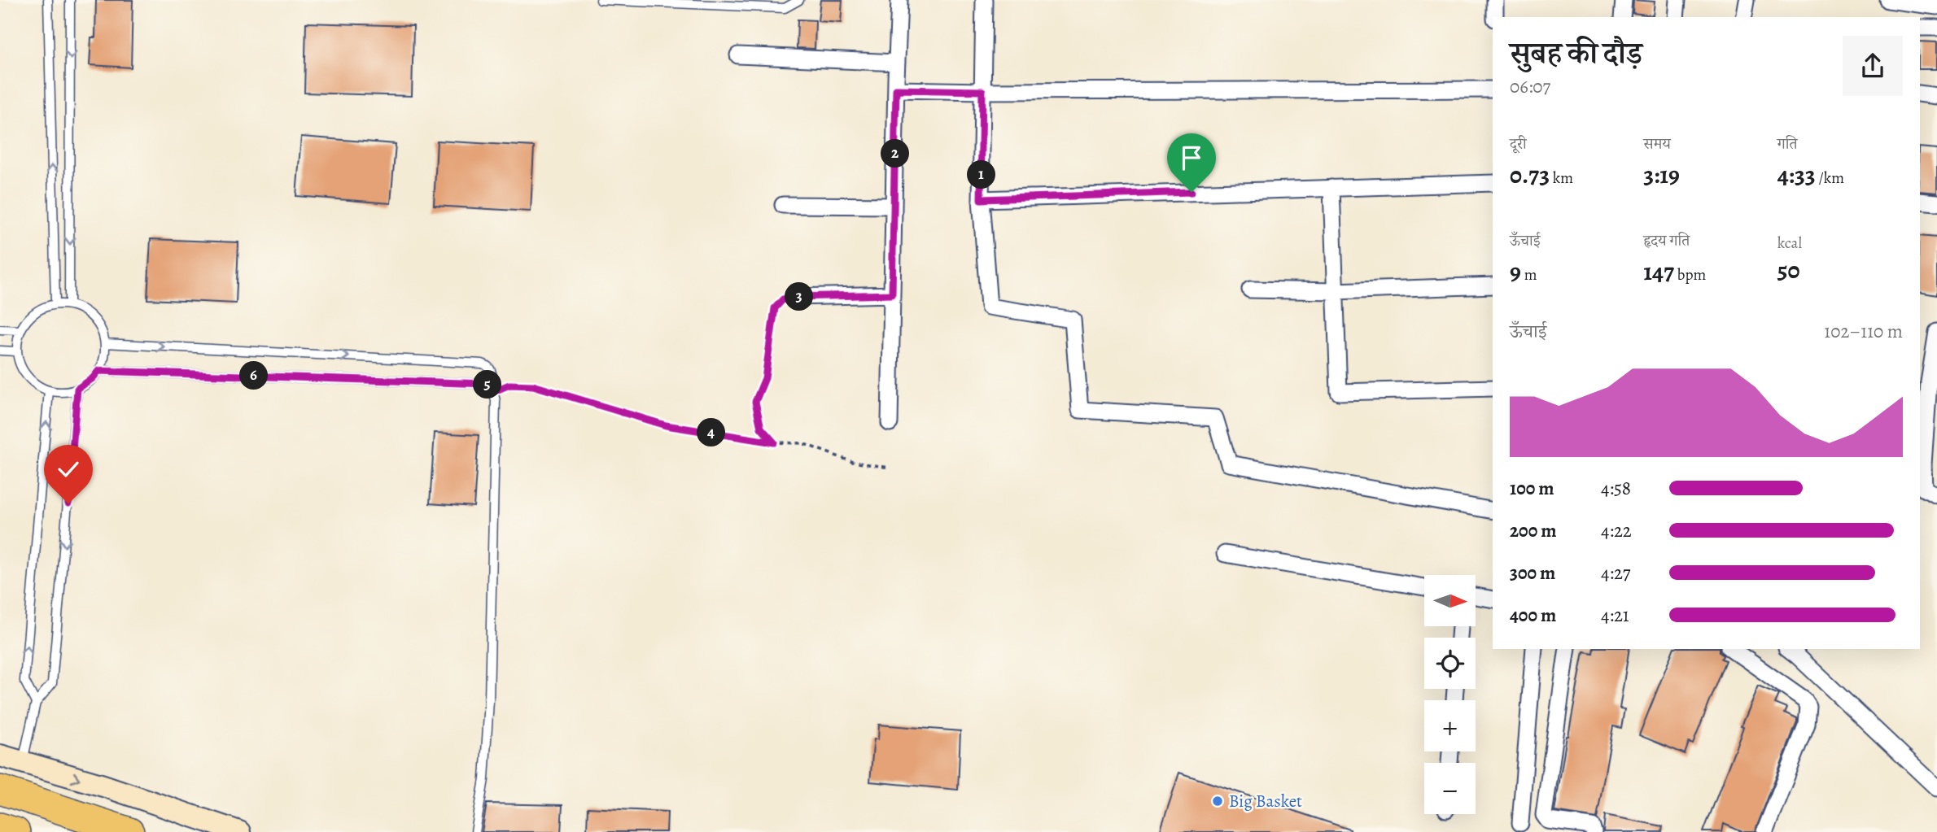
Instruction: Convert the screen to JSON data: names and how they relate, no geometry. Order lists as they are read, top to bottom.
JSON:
{
  "places": ["Big Basket"],
  "north": "right",
  "page": {
    "heading": ["सुबह की दौड़", "06:07"],
    "stats": [
      ["दूरी", "0.73 km"],
      ["समय", "3:19"],
      ["गति", "4:33 /km"],
      ["ऊँचाई", "9 m"],
      ["हृदय गति", "147 bpm"],
      ["kcal", "50"]
    ],
    "pins": [
      "2",
      "1",
      "3",
      "6",
      "5",
      "4"
    ],
    "chart": ["ऊँचाई", "102–110 m"],
    "list": [
      {
        "name": "100 m",
        "note": "4:58"
      },
      {
        "name": "200 m",
        "note": "4:22"
      },
      {
        "name": "300 m",
        "note": "4:27"
      },
      {
        "name": "400 m",
        "note": "4:21"
      }
    ],
    "map_buttons": ["+", "−"]
  }
}
